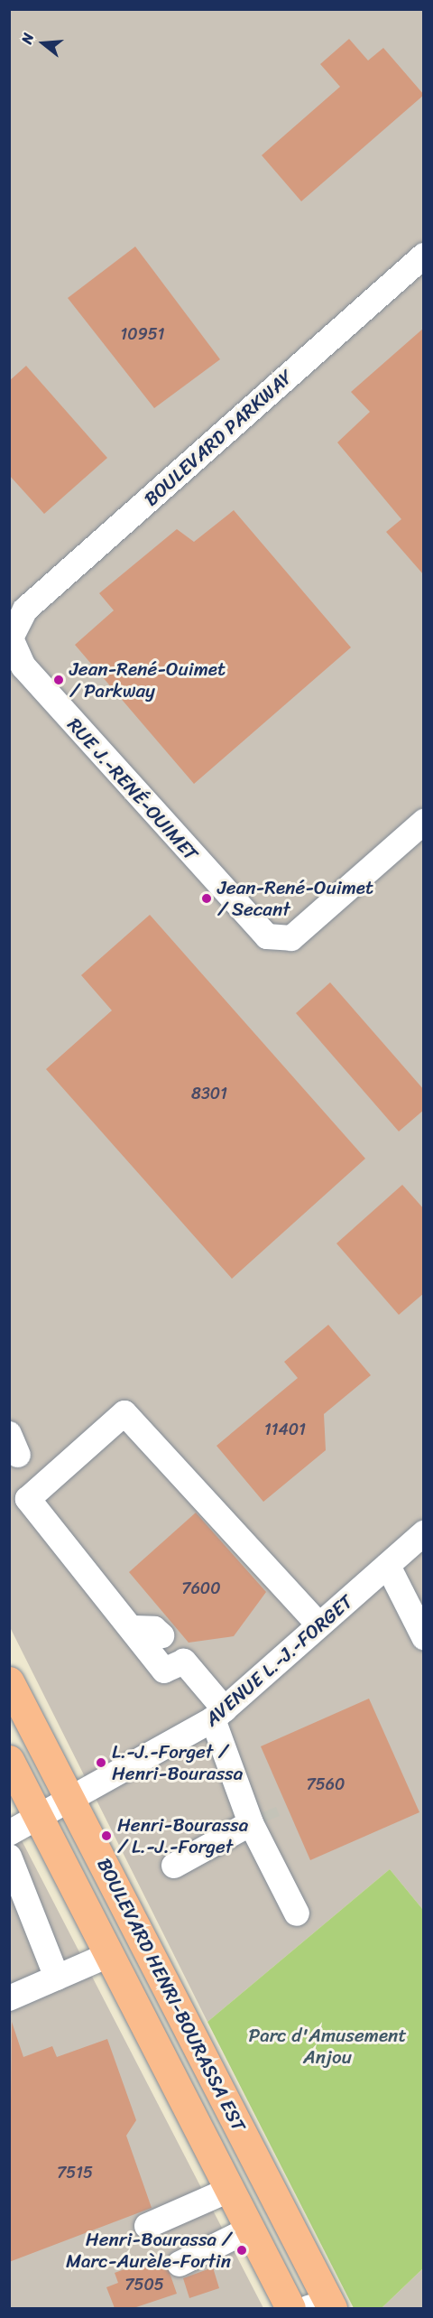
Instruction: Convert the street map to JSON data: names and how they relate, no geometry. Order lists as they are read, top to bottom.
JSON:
{
  "streets": {
    "main road": ["BOULEVARD HENRI-BOURASSA EST"],
    "street": ["BOULEVARD PARKWAY", "RUE J.-RENÉ-OUIMET", "AVENUE L.-J.-FORGET"]
  },
  "crossings": [
    ["BOULEVARD PARKWAY", "RUE J.-RENÉ-OUIMET"],
    ["AVENUE L.-J.-FORGET", "BOULEVARD HENRI-BOURASSA EST"]
  ],
  "parks": ["Parc d'Amusement Anjou"],
  "places": [
    "Jean-René-Ouimet / Parkway",
    "Jean-René-Ouimet / Secant",
    "L.-J.-Forget / Henri-Bourassa",
    "Henri-Bourassa / L.-J.-Forget",
    "Henri-Bourassa / Marc-Aurèle-Fortin"
  ],
  "house_numbers": [
    "10951",
    "8301",
    "11401",
    "7600",
    "7560",
    "7515",
    "7505"
  ],
  "north": "left"
}
